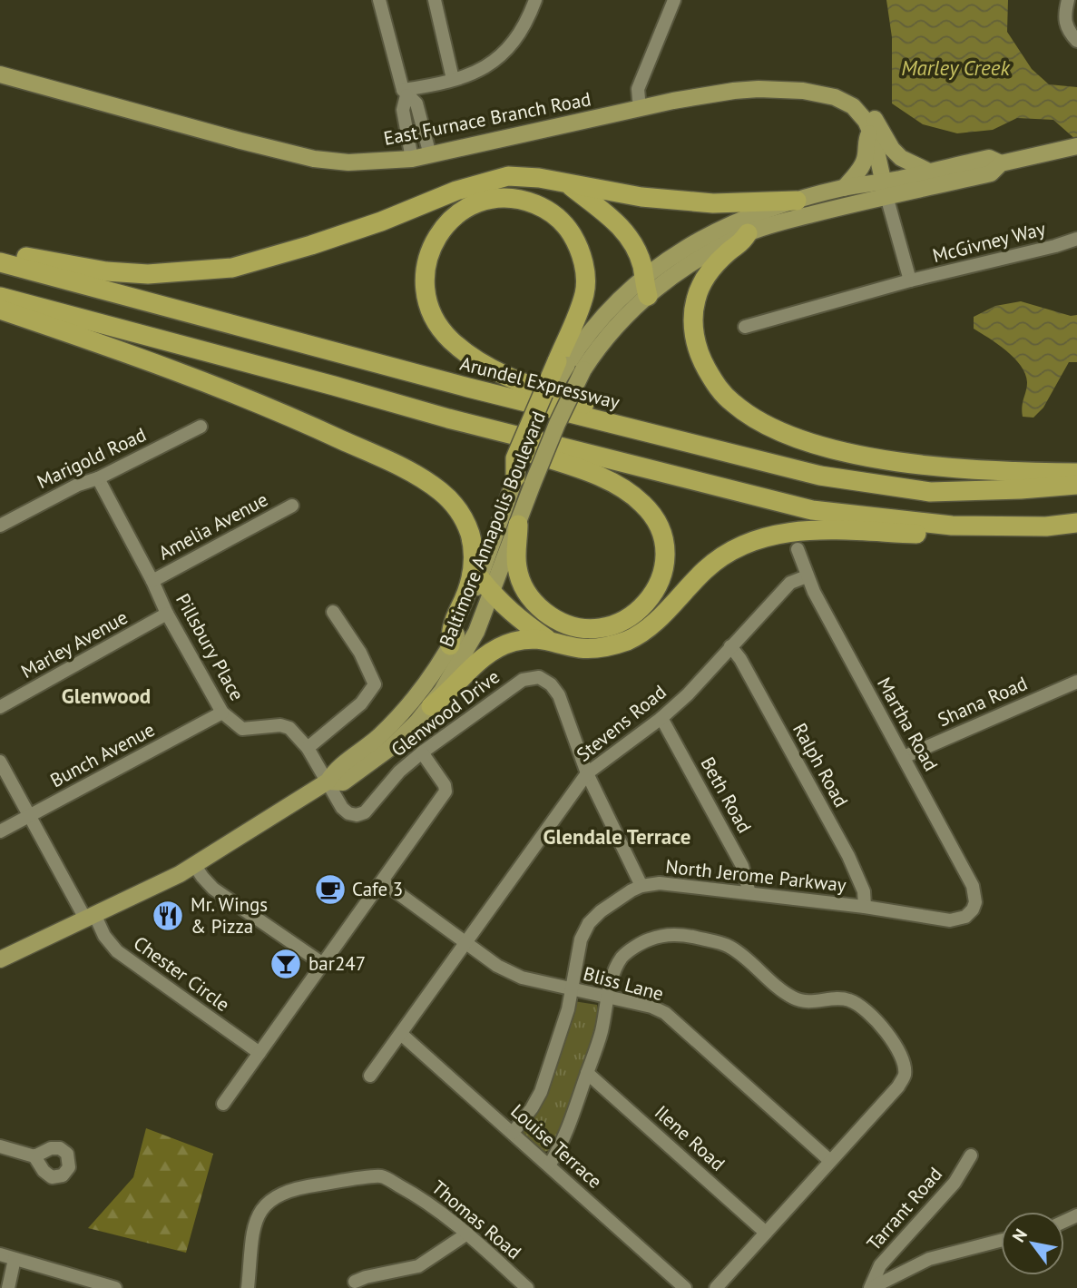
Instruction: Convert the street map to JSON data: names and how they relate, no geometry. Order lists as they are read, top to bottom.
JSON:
{
  "streets": {
    "highway": ["Arundel Expressway"],
    "main road": ["East Furnace Branch Road", "Baltimore Annapolis Boulevard"],
    "street": [
      "McGivney Way",
      "Marigold Road",
      "Amelia Avenue",
      "Marley Avenue",
      "Pillsbury Place",
      "Shana Road",
      "Glenwood Drive",
      "Stevens Road",
      "Martha Road",
      "Bunch Avenue",
      "Ralph Road",
      "Beth Road",
      "North Jerome Parkway",
      "Chester Circle",
      "Bliss Lane",
      "Ilene Road",
      "Louise Terrace",
      "Tarrant Road",
      "Thomas Road"
    ]
  },
  "crossings": [
    ["East Furnace Branch Road", "Baltimore Annapolis Boulevard"],
    ["McGivney Way", "Baltimore Annapolis Boulevard"],
    ["Marigold Road", "Pillsbury Place"],
    ["Amelia Avenue", "Pillsbury Place"],
    ["Baltimore Annapolis Boulevard", "Pillsbury Place"],
    ["Baltimore Annapolis Boulevard", "Glenwood Drive"],
    ["Baltimore Annapolis Boulevard", "Chester Circle"],
    ["Marley Avenue", "Pillsbury Place"],
    ["Pillsbury Place", "Glenwood Drive"],
    ["Pillsbury Place", "Bunch Avenue"],
    ["Shana Road", "Martha Road"],
    ["Glenwood Drive", "Stevens Road"],
    ["Glenwood Drive", "North Jerome Parkway"],
    ["Stevens Road", "Martha Road"],
    ["Stevens Road", "Ralph Road"],
    ["Stevens Road", "Beth Road"],
    ["Stevens Road", "Bliss Lane"],
    ["Stevens Road", "Louise Terrace"],
    ["Martha Road", "North Jerome Parkway"],
    ["Bunch Avenue", "Chester Circle"],
    ["Ralph Road", "North Jerome Parkway"],
    ["Beth Road", "North Jerome Parkway"],
    ["North Jerome Parkway", "Bliss Lane"],
    ["North Jerome Parkway", "Louise Terrace"]
  ],
  "districts": ["Glenwood", "Glendale Terrace"],
  "water": ["Marley Creek"],
  "places": {
    "cafe": ["Cafe 3"],
    "restaurant": ["Mr. Wings & Pizza"],
    "bar": ["bar247"]
  },
  "north": "top left"
}
